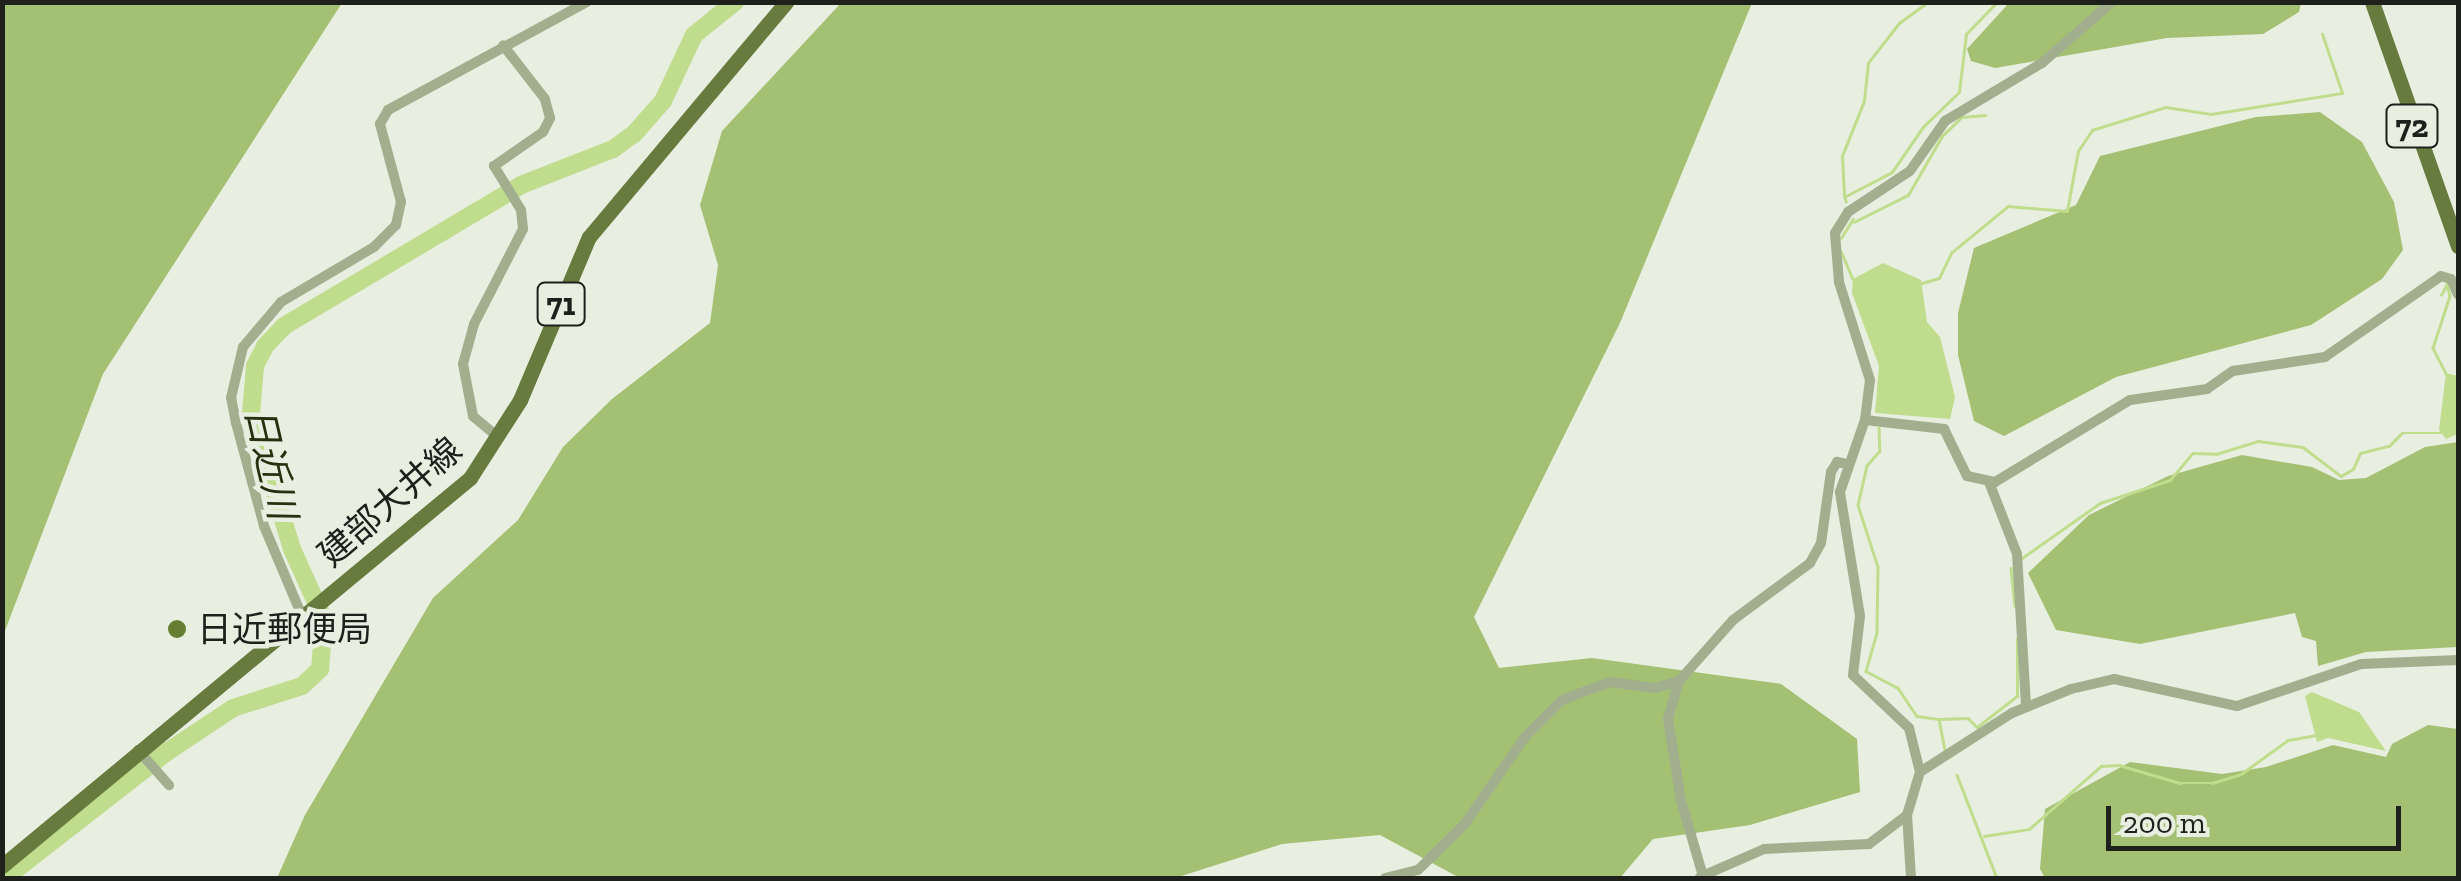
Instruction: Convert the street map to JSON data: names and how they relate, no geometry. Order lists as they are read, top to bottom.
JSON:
{
  "streets": {
    "main road": ["72", "71", "建部大井線"]
  },
  "water": ["日近川"],
  "places": ["日近郵便局"],
  "scale_bar": "200 m"
}
